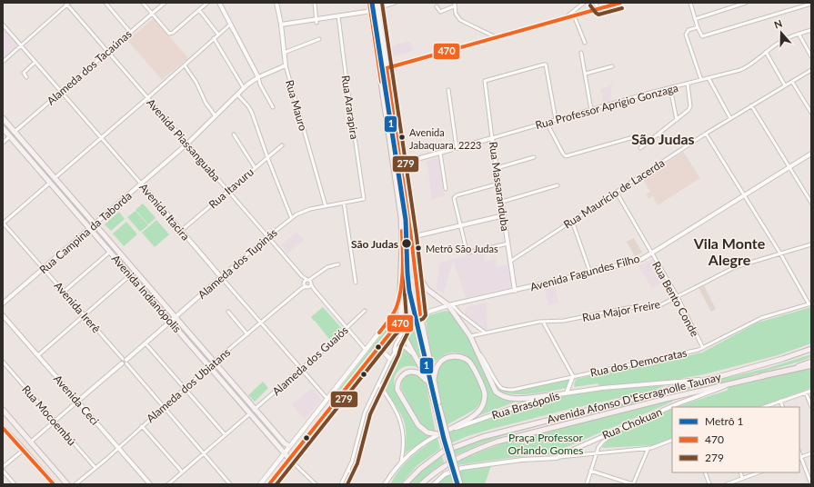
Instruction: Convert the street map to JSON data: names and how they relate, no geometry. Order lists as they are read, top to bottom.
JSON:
{
  "streets": {
    "highway": ["Avenida Afonso D'Escragnolle Taunay"],
    "main road": ["Avenida Indianópolis"],
    "street": [
      "Alameda dos Tacaúnas",
      "Rua Mauro",
      "Rua Professor Aprígio Gonzaga",
      "Rua Ararapira",
      "Avenida Piassanguaba",
      "Rua Massaranduba",
      "Rua Itavuru",
      "Rua Maurício de Lacerda",
      "Avenida Itacira",
      "Rua Campina da Taborda",
      "Alameda dos Tupinás",
      "Avenida Fagundes Filho",
      "Rua Bento Conde",
      "Avenida Irerê",
      "Rua Major Freire",
      "Alameda dos Guaiós",
      "Rua dos Democratas",
      "Alameda dos Ubiatans",
      "Avenida Ceci",
      "Rua Brasópolis",
      "Rua Mocoembú",
      "Rua Chokuan"
    ]
  },
  "crossings": [
    ["Alameda dos Tacaúnas", "Avenida Piassanguaba"],
    ["Alameda dos Tacaúnas", "Avenida Itacira"],
    ["Alameda dos Tacaúnas", "Avenida Indianópolis"],
    ["Rua Mauro", "Rua Campina da Taborda"],
    ["Rua Mauro", "Alameda dos Tupinás"],
    ["Rua Professor Aprígio Gonzaga", "Rua Massaranduba"],
    ["Rua Ararapira", "Alameda dos Tupinás"],
    ["Avenida Piassanguaba", "Rua Itavuru"],
    ["Avenida Piassanguaba", "Rua Campina da Taborda"],
    ["Avenida Piassanguaba", "Alameda dos Tupinás"],
    ["Avenida Piassanguaba", "Alameda dos Ubiatans"],
    ["Rua Massaranduba", "Rua Maurício de Lacerda"],
    ["Rua Massaranduba", "Avenida Fagundes Filho"],
    ["Rua Itavuru", "Avenida Itacira"],
    ["Rua Maurício de Lacerda", "Rua Bento Conde"],
    ["Avenida Itacira", "Rua Campina da Taborda"],
    ["Avenida Itacira", "Alameda dos Tupinás"],
    ["Avenida Itacira", "Alameda dos Guaiós"],
    ["Avenida Itacira", "Alameda dos Ubiatans"],
    ["Rua Campina da Taborda", "Avenida Indianópolis"],
    ["Rua Campina da Taborda", "Avenida Irerê"],
    ["Alameda dos Tupinás", "Avenida Indianópolis"],
    ["Alameda dos Tupinás", "Avenida Irerê"],
    ["Alameda dos Tupinás", "Avenida Ceci"],
    ["Alameda dos Tupinás", "Rua Mocoembú"],
    ["Avenida Fagundes Filho", "Rua Bento Conde"],
    ["Avenida Indianópolis", "Alameda dos Guaiós"],
    ["Avenida Indianópolis", "Alameda dos Ubiatans"],
    ["Rua Bento Conde", "Rua Major Freire"],
    ["Rua Bento Conde", "Rua dos Democratas"],
    ["Avenida Irerê", "Alameda dos Guaiós"],
    ["Avenida Irerê", "Alameda dos Ubiatans"],
    ["Alameda dos Ubiatans", "Avenida Ceci"],
    ["Alameda dos Ubiatans", "Rua Mocoembú"],
    ["Avenida Afonso D'Escragnolle Taunay", "Rua Brasópolis"],
    ["Avenida Afonso D'Escragnolle Taunay", "Rua Chokuan"]
  ],
  "districts": ["São Judas", "Vila Monte Alegre"],
  "parks": ["Praça Professor Orlando Gomes"],
  "places": ["Avenida Jabaquara, 2223", "São Judas", "Metrô São Judas"],
  "lines": ["metro line 1", "transit line 470", "transit line 279"],
  "legend": ["Metrô 1", "470", "279"],
  "north": "top"
}
